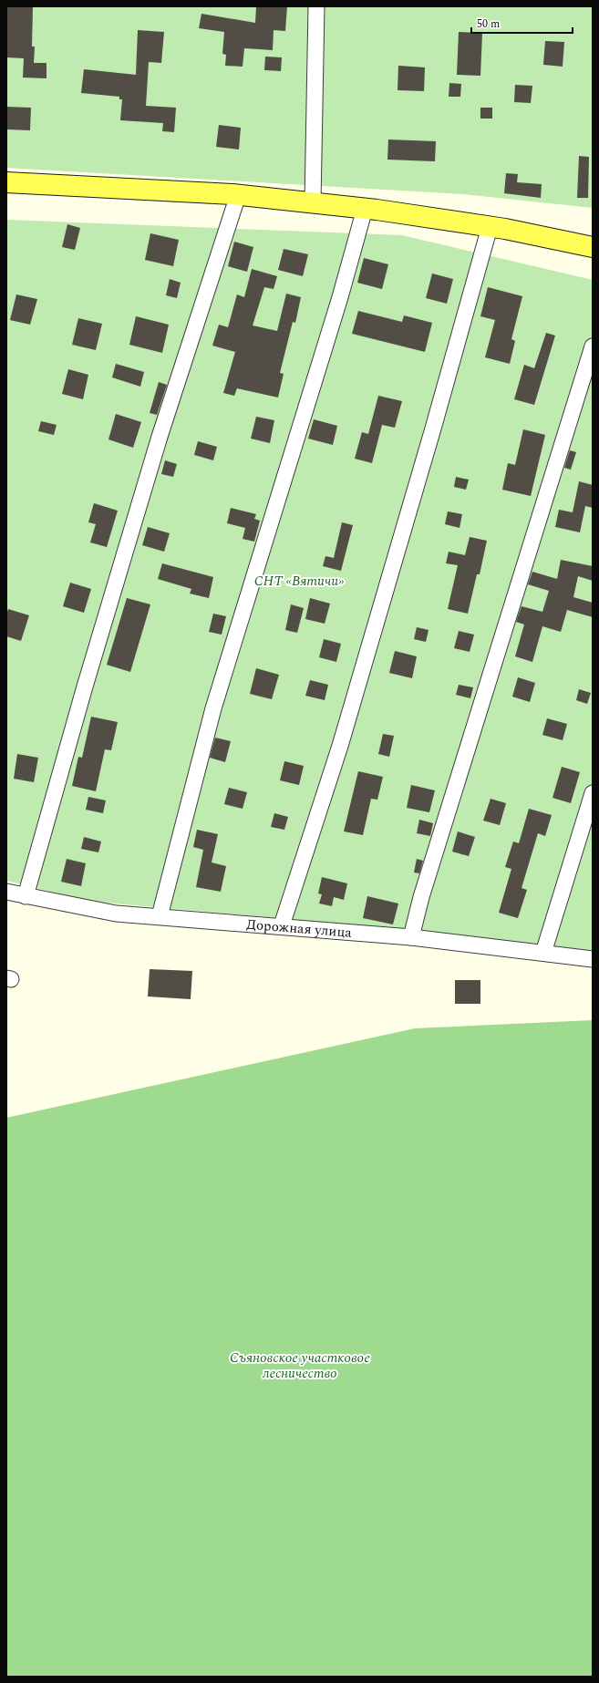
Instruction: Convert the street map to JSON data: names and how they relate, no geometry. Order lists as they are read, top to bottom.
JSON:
{
  "streets": {
    "street": ["Дорожная улица"]
  },
  "parks": ["СНТ «Вятичи»", "Съяновское участковое лесничество"],
  "scale_bar": "50 m"
}
